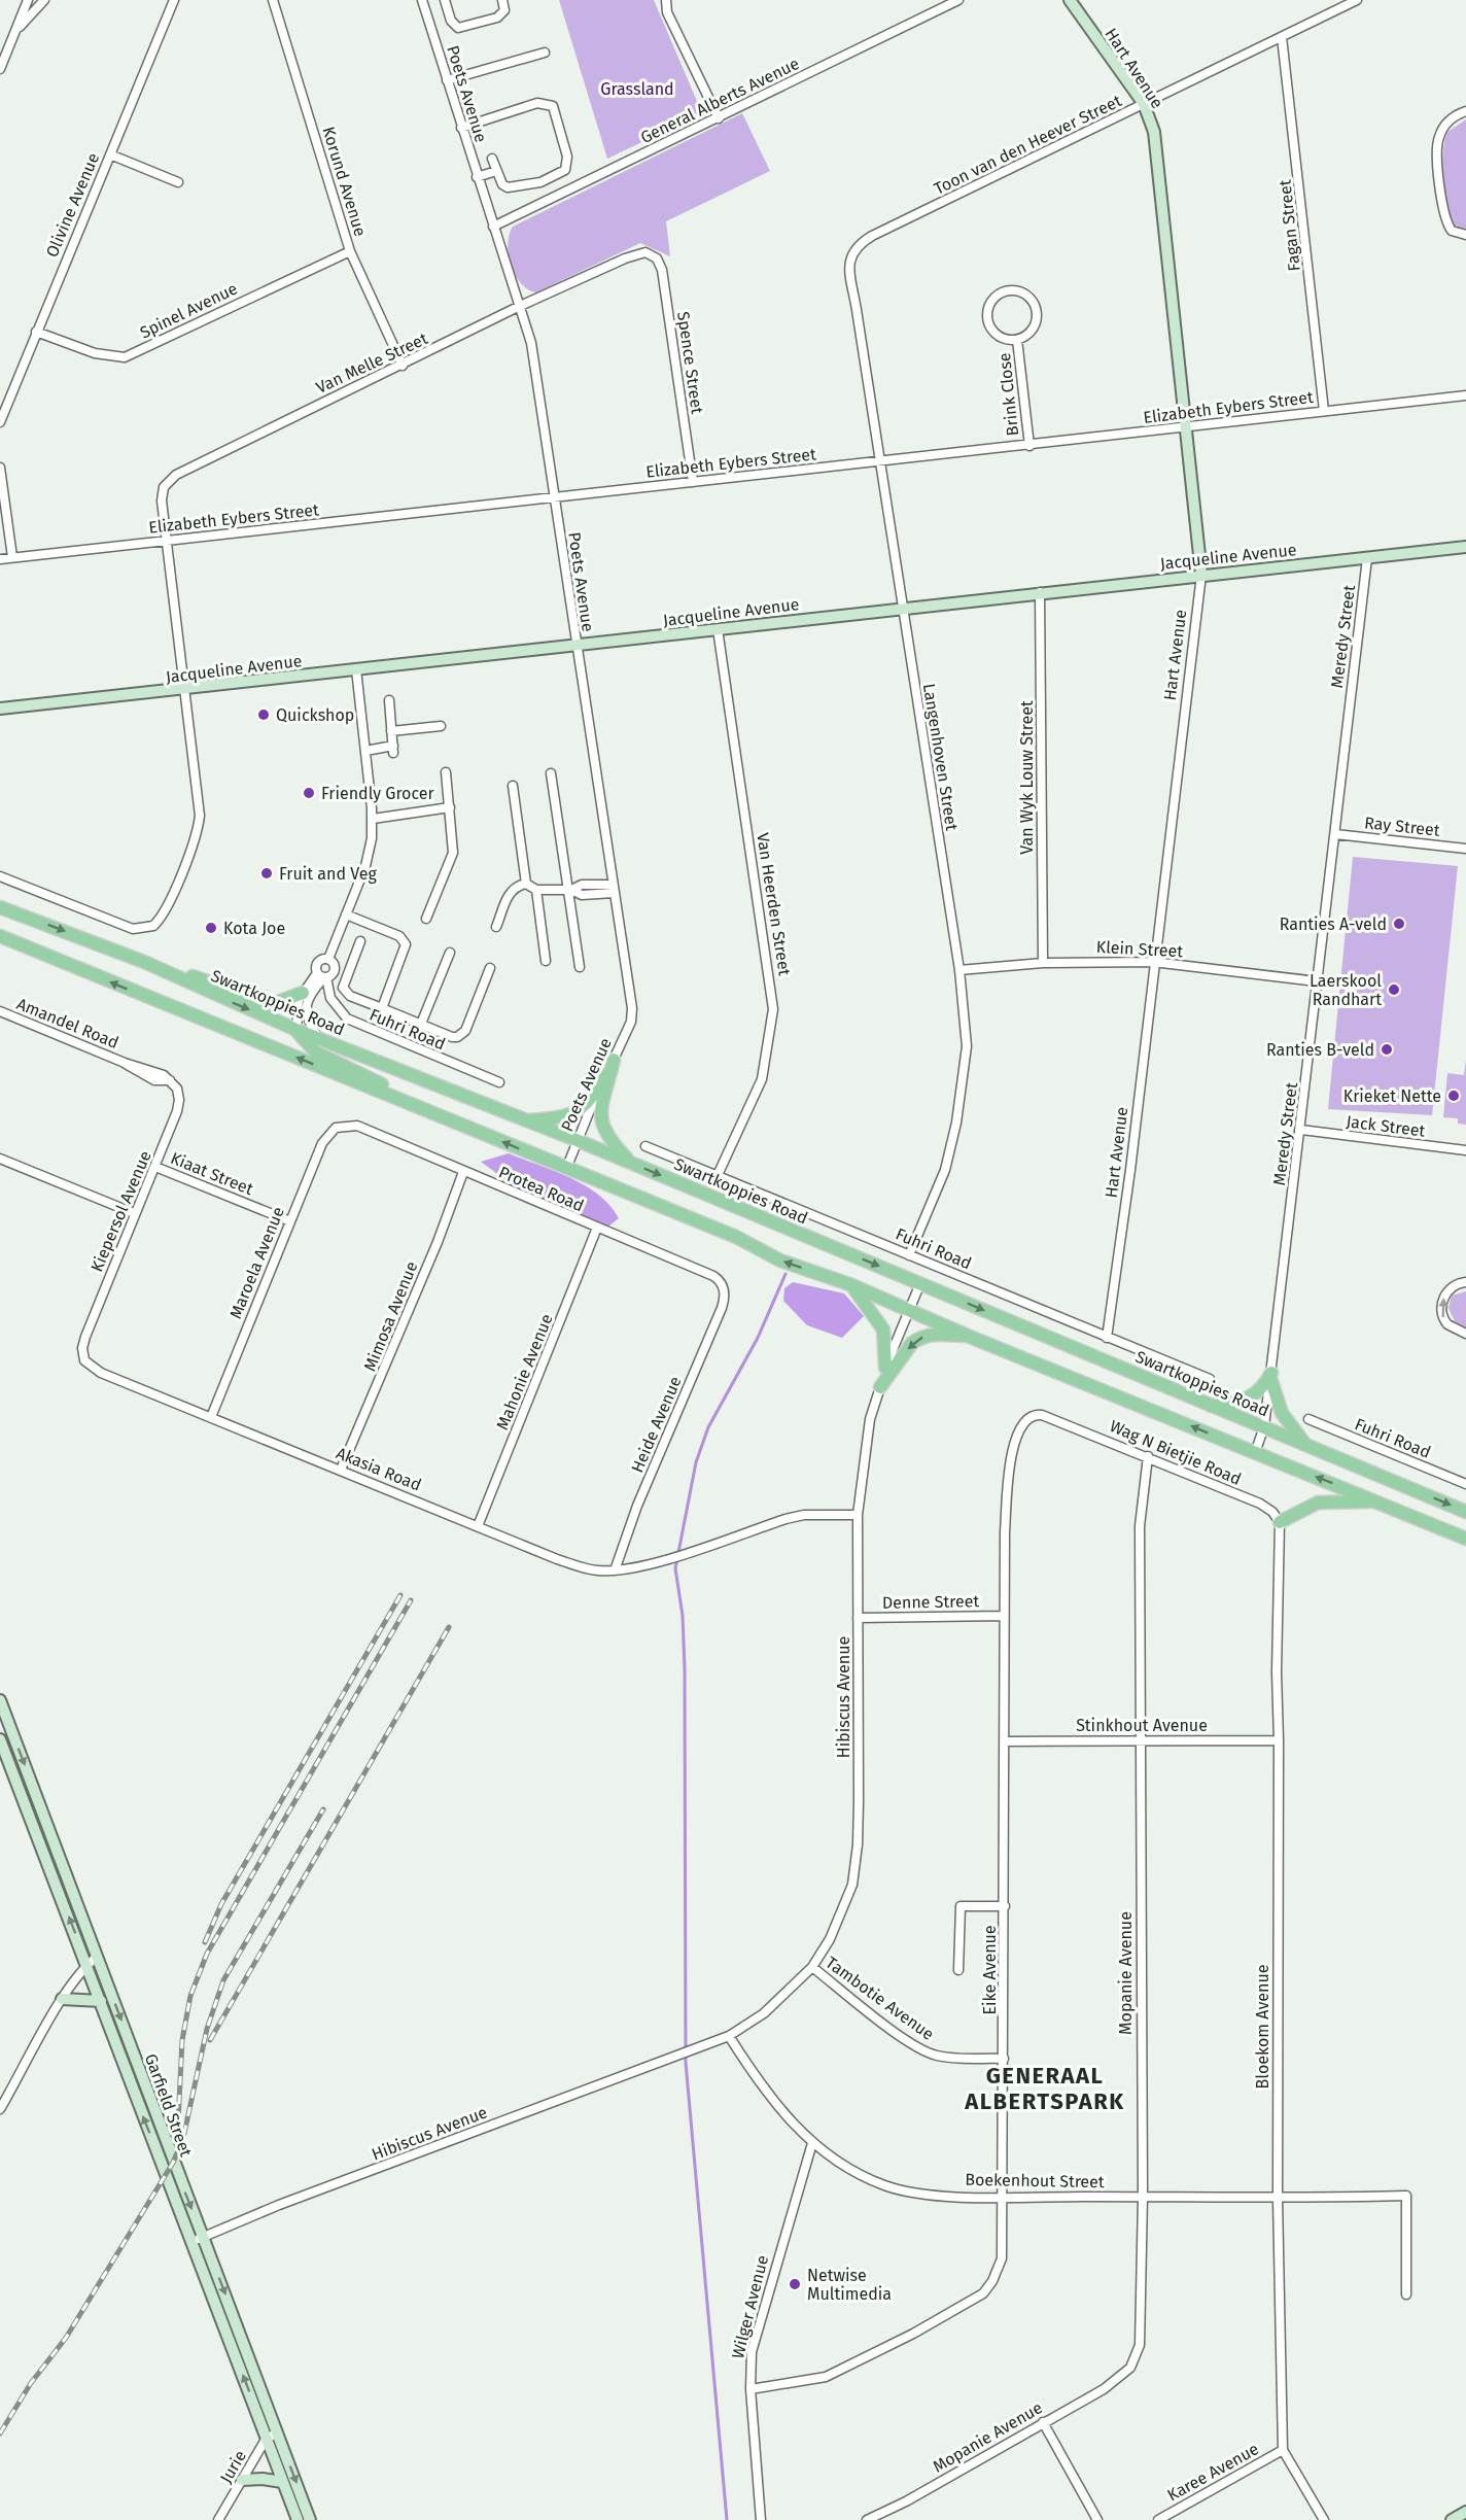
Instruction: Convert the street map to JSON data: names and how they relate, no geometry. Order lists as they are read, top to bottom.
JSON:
{
  "streets": {
    "main road": ["Swartkoppies Road"],
    "street": [
      "Hart Avenue",
      "Poets Avenue",
      "General Alberts Avenue",
      "Toon van den Heever Street",
      "Korund Avenue",
      "Olivine Avenue",
      "Fagan Street",
      "Spinel Avenue",
      "Van Melle Street",
      "Spence Street",
      "Brink Close",
      "Elizabeth Eybers Street",
      "Jacqueline Avenue",
      "Meredy Street",
      "Langenhoven Street",
      "Van Wyk Louw Street",
      "Ray Street",
      "Van Heerden Street",
      "Klein Street",
      "Amandel Road",
      "Fuhri Road",
      "Jack Street",
      "Kiaat Street",
      "Protea Road",
      "Kiepersol Avenue",
      "Maroela Avenue",
      "Mimosa Avenue",
      "Mahonie Avenue",
      "Heide Avenue",
      "Wag N Bietjie Road",
      "Akasia Road",
      "Denne Street",
      "Hibiscus Avenue",
      "Stinkhout Avenue",
      "Eike Avenue",
      "Mopanie Avenue",
      "Tambotie Avenue",
      "Bloekom Avenue",
      "Garfield Street",
      "Boekenhout Street",
      "Wilger Avenue",
      "Jurie",
      "Karee Avenue"
    ]
  },
  "crossings": [
    ["Hart Avenue", "Toon van den Heever Street"],
    ["Hart Avenue", "Elizabeth Eybers Street"],
    ["Hart Avenue", "Jacqueline Avenue"],
    ["Hart Avenue", "Klein Street"],
    ["Hart Avenue", "Fuhri Road"],
    ["Poets Avenue", "General Alberts Avenue"],
    ["Poets Avenue", "Van Melle Street"],
    ["Poets Avenue", "Elizabeth Eybers Street"],
    ["Poets Avenue", "Jacqueline Avenue"],
    ["Poets Avenue", "Swartkoppies Road"],
    ["Toon van den Heever Street", "Fagan Street"],
    ["Toon van den Heever Street", "Langenhoven Street"],
    ["Korund Avenue", "Spinel Avenue"],
    ["Korund Avenue", "Van Melle Street"],
    ["Olivine Avenue", "Spinel Avenue"],
    ["Fagan Street", "Elizabeth Eybers Street"],
    ["Van Melle Street", "Spence Street"],
    ["Van Melle Street", "Elizabeth Eybers Street"],
    ["Van Melle Street", "Jacqueline Avenue"],
    ["Spence Street", "Elizabeth Eybers Street"],
    ["Brink Close", "Elizabeth Eybers Street"],
    ["Elizabeth Eybers Street", "Langenhoven Street"],
    ["Jacqueline Avenue", "Meredy Street"],
    ["Jacqueline Avenue", "Langenhoven Street"],
    ["Jacqueline Avenue", "Van Wyk Louw Street"],
    ["Jacqueline Avenue", "Van Heerden Street"],
    ["Meredy Street", "Ray Street"],
    ["Meredy Street", "Klein Street"],
    ["Meredy Street", "Swartkoppies Road"],
    ["Meredy Street", "Jack Street"],
    ["Langenhoven Street", "Klein Street"],
    ["Langenhoven Street", "Fuhri Road"],
    ["Van Wyk Louw Street", "Klein Street"],
    ["Van Heerden Street", "Fuhri Road"],
    ["Swartkoppies Road", "Hibiscus Avenue"],
    ["Amandel Road", "Kiepersol Avenue"],
    ["Kiaat Street", "Kiepersol Avenue"],
    ["Kiaat Street", "Maroela Avenue"],
    ["Protea Road", "Maroela Avenue"],
    ["Protea Road", "Mimosa Avenue"],
    ["Protea Road", "Mahonie Avenue"],
    ["Protea Road", "Heide Avenue"],
    ["Kiepersol Avenue", "Akasia Road"],
    ["Maroela Avenue", "Akasia Road"],
    ["Mimosa Avenue", "Akasia Road"],
    ["Mahonie Avenue", "Akasia Road"],
    ["Heide Avenue", "Akasia Road"],
    ["Wag N Bietjie Road", "Eike Avenue"],
    ["Wag N Bietjie Road", "Mopanie Avenue"],
    ["Wag N Bietjie Road", "Bloekom Avenue"],
    ["Akasia Road", "Hibiscus Avenue"],
    ["Denne Street", "Hibiscus Avenue"],
    ["Denne Street", "Eike Avenue"],
    ["Hibiscus Avenue", "Tambotie Avenue"],
    ["Hibiscus Avenue", "Garfield Street"],
    ["Hibiscus Avenue", "Boekenhout Street"],
    ["Stinkhout Avenue", "Eike Avenue"],
    ["Stinkhout Avenue", "Mopanie Avenue"],
    ["Stinkhout Avenue", "Bloekom Avenue"],
    ["Eike Avenue", "Tambotie Avenue"],
    ["Eike Avenue", "Boekenhout Street"],
    ["Eike Avenue", "Wilger Avenue"],
    ["Mopanie Avenue", "Boekenhout Street"],
    ["Bloekom Avenue", "Boekenhout Street"],
    ["Bloekom Avenue", "Karee Avenue"],
    ["Garfield Street", "Jurie"],
    ["Boekenhout Street", "Wilger Avenue"]
  ],
  "districts": ["GENERAAL ALBERTSPARK"],
  "parks": ["Grassland"],
  "places": [
    "Quickshop",
    "Friendly Grocer",
    "Fruit and Veg",
    "Ranties A-veld",
    "Kota Joe",
    "Laerskool Randhart",
    "Ranties B-veld",
    "Krieket Nette",
    "Netwise Multimedia"
  ]
}
